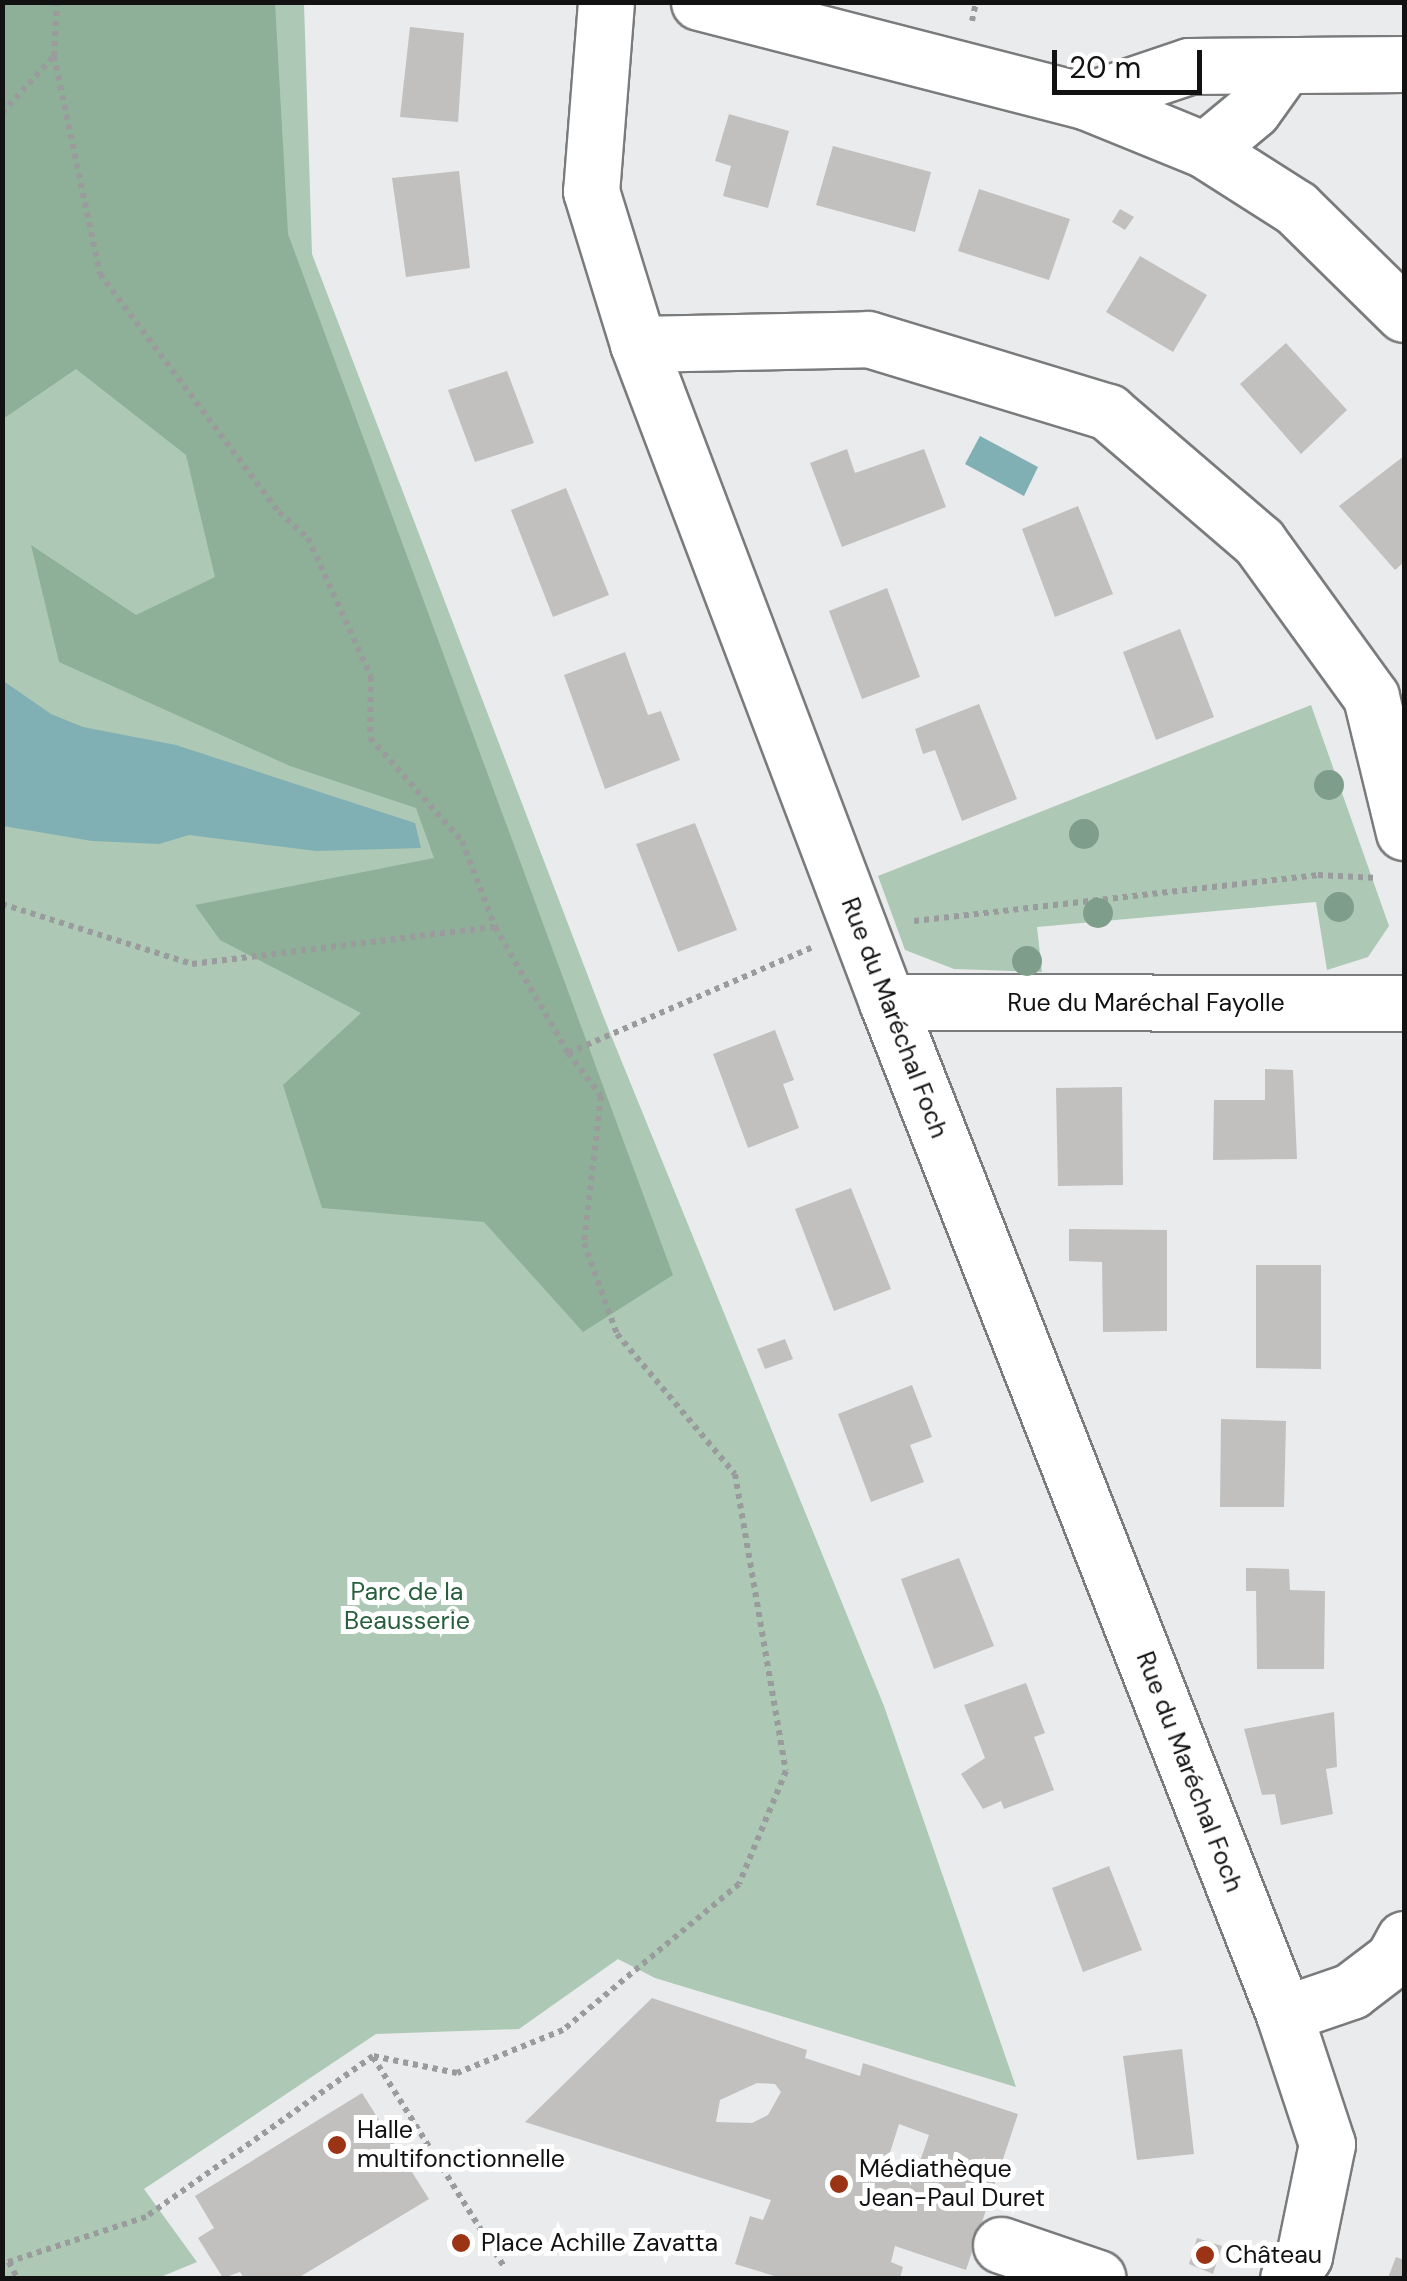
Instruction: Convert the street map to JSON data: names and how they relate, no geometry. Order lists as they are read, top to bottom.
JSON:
{
  "streets": {
    "street": ["Rue du Maréchal Fayolle", "Rue du Maréchal Foch"]
  },
  "crossings": [
    ["Rue du Maréchal Fayolle", "Rue du Maréchal Foch"]
  ],
  "parks": ["Parc de la Beausserie"],
  "places": [
    "Halle multifonctionnelle",
    "Médiathèque Jean-Paul Duret",
    "Place Achille Zavatta",
    "Château"
  ],
  "scale_bar": "20 m"
}
